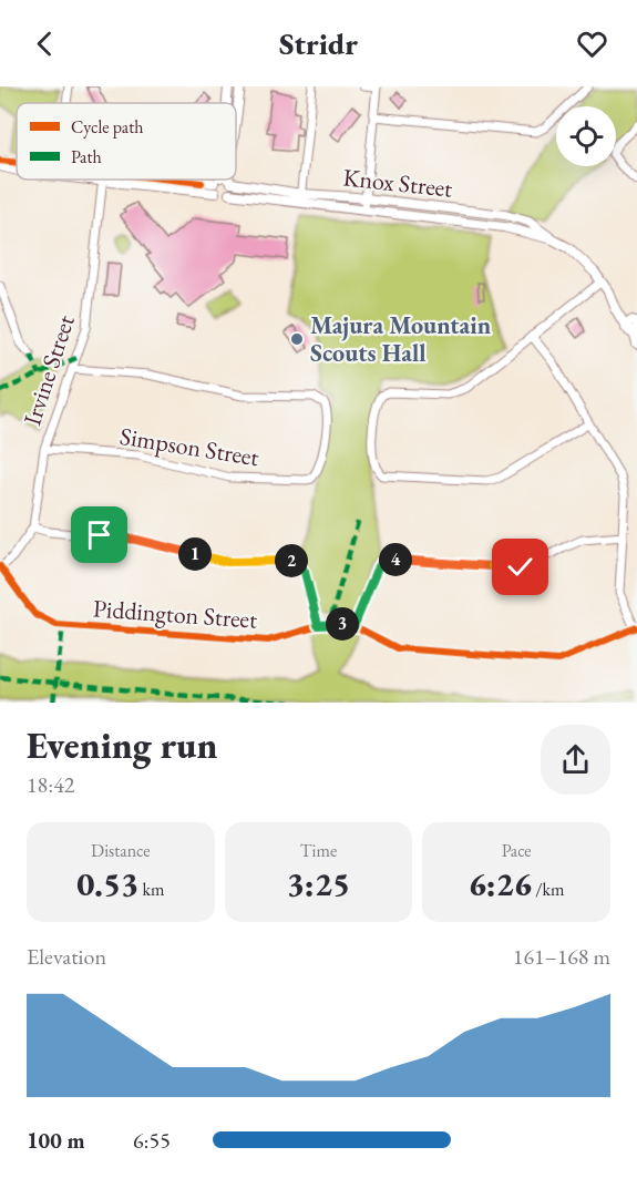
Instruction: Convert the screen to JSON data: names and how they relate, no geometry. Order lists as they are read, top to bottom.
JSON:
{
  "streets": {
    "street": [
      "Knox Street",
      "Irvine Street",
      "Simpson Street",
      "Piddington Street"
    ]
  },
  "crossings": [
    ["Irvine Street", "Simpson Street"],
    ["Irvine Street", "Piddington Street"]
  ],
  "places": ["Majura Mountain Scouts Hall"],
  "legend": ["Cycle path", "Path"],
  "page": {
    "header": "Stridr",
    "pins": [
      "1",
      "4",
      "2",
      "3"
    ],
    "heading": ["Evening run", "18:42"],
    "stats": [
      ["Distance", "0.53 km"],
      ["Time", "3:25"],
      ["Pace", "6:26 /km"]
    ],
    "chart": ["Elevation", "161–168 m"],
    "list": [
      {
        "name": "100 m",
        "note": "6:55"
      }
    ]
  }
}
